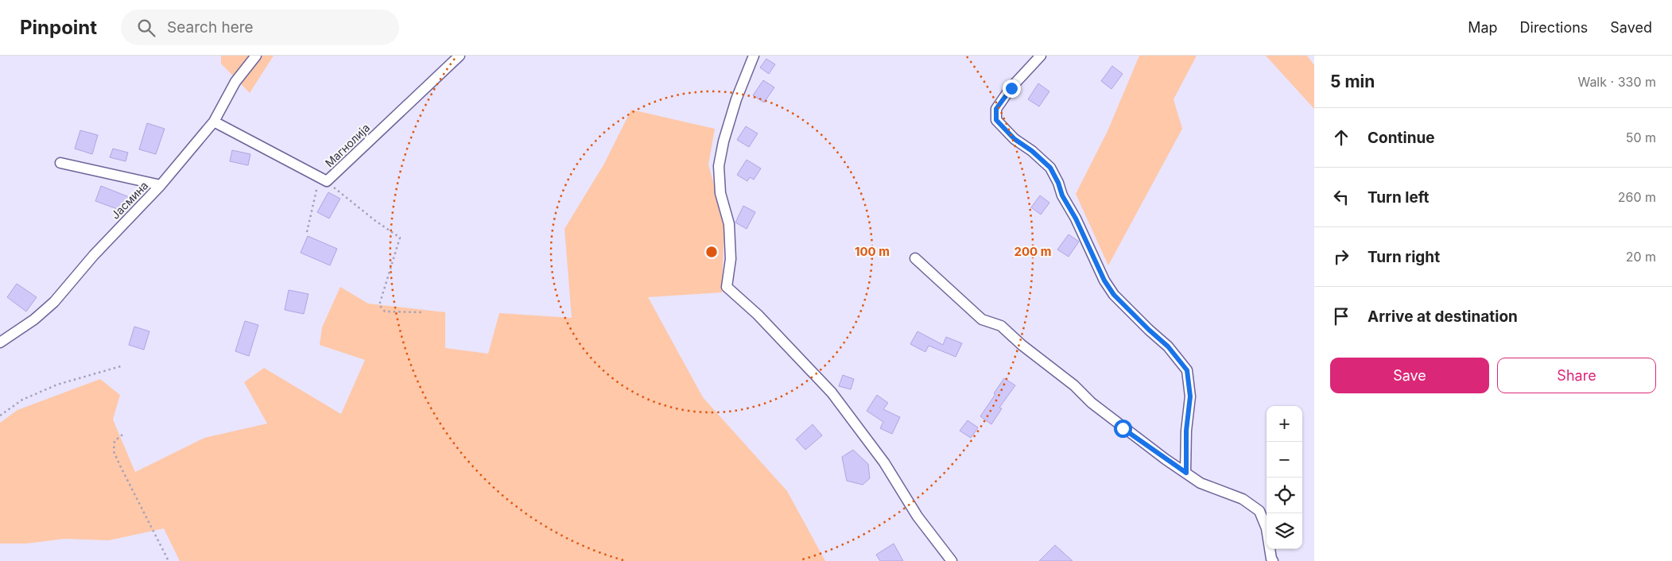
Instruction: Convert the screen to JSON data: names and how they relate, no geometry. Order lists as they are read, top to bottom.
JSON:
{
  "streets": {
    "street": ["Магнолија", "Јасмина"]
  },
  "crossings": [
    ["Магнолија", "Јасмина"]
  ],
  "page": {
    "header": "Pinpoint",
    "search": "Search here",
    "nav": ["Map", "Directions", "Saved"],
    "heading": ["5 min", "Walk · 330 m"],
    "list": [
      ["Continue", "50 m"],
      ["Turn left", "260 m"],
      ["Turn right", "20 m"],
      "Arrive at destination"
    ],
    "buttons": ["Save", "Share"],
    "map_buttons": ["+", "−"]
  },
  "rings": ["100 m", "200 m"]
}
